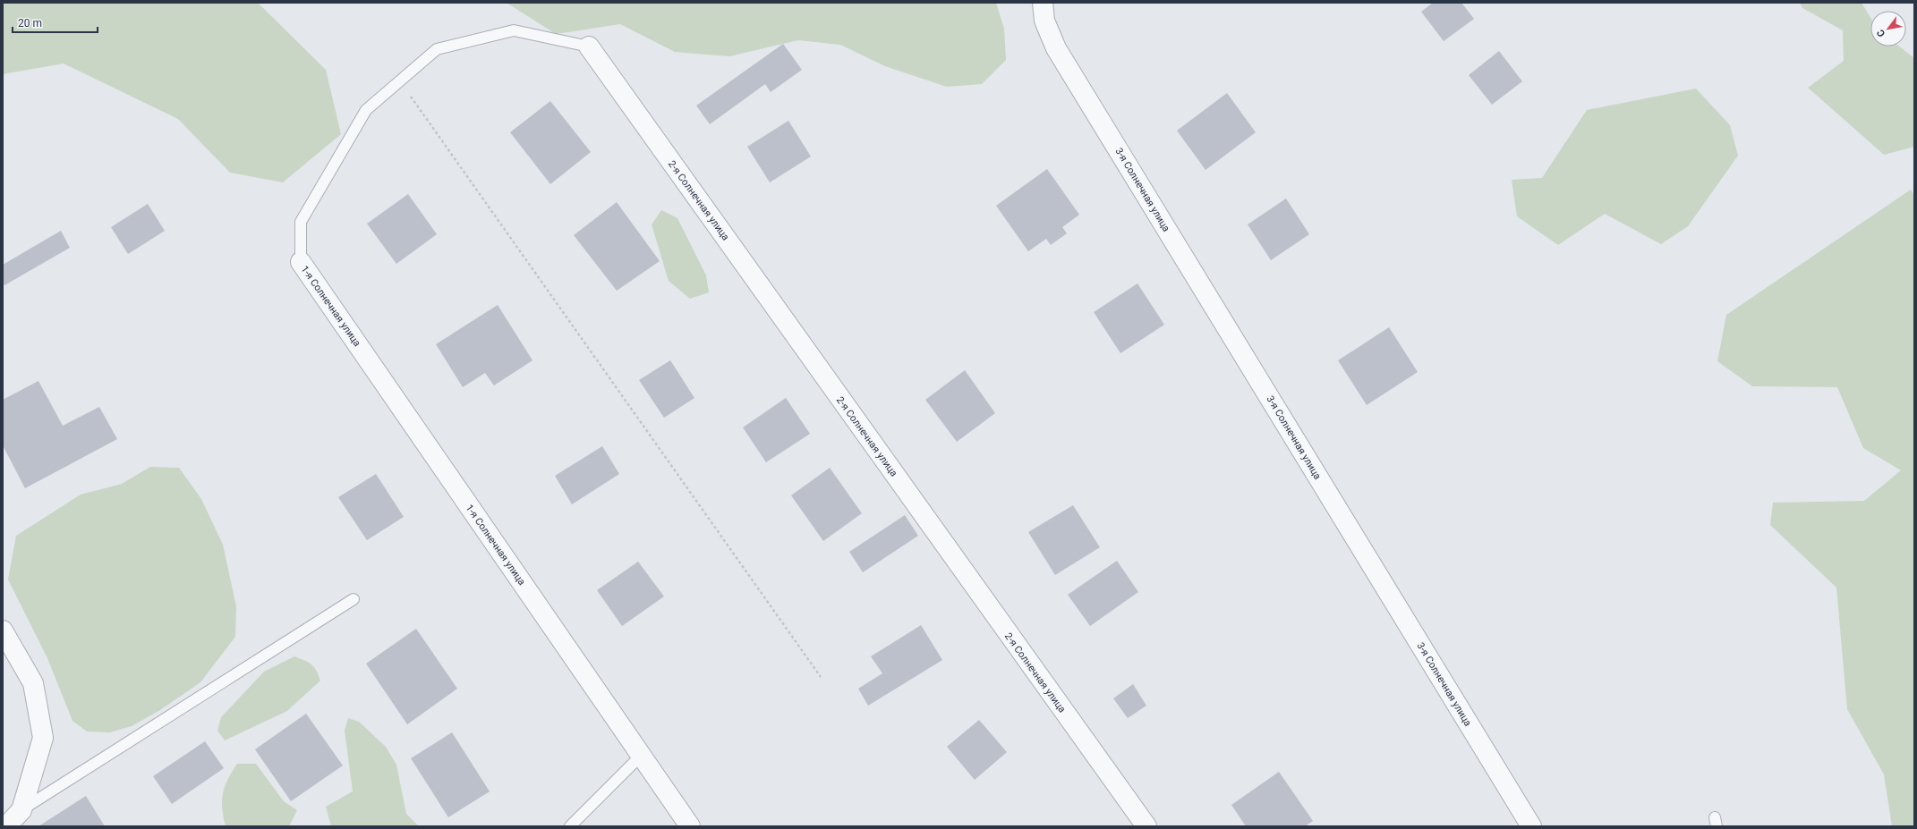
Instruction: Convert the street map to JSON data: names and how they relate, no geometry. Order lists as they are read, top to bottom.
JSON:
{
  "streets": {
    "street": ["3-я Солнечная улица", "2-я Солнечная улица", "1-я Солнечная улица"]
  },
  "scale_bar": "20 m",
  "north": "bottom left"
}
